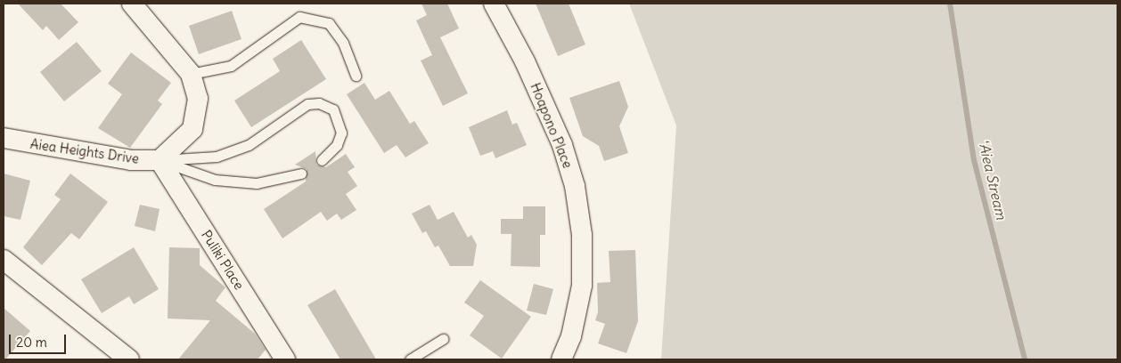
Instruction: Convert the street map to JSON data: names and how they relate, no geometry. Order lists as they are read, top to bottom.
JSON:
{
  "streets": {
    "street": ["Hoapono Place", "Aiea Heights Drive", "Puliki Place"]
  },
  "crossings": [
    ["Aiea Heights Drive", "Puliki Place"]
  ],
  "water": ["ʻAiea Stream"],
  "scale_bar": "20 m"
}
